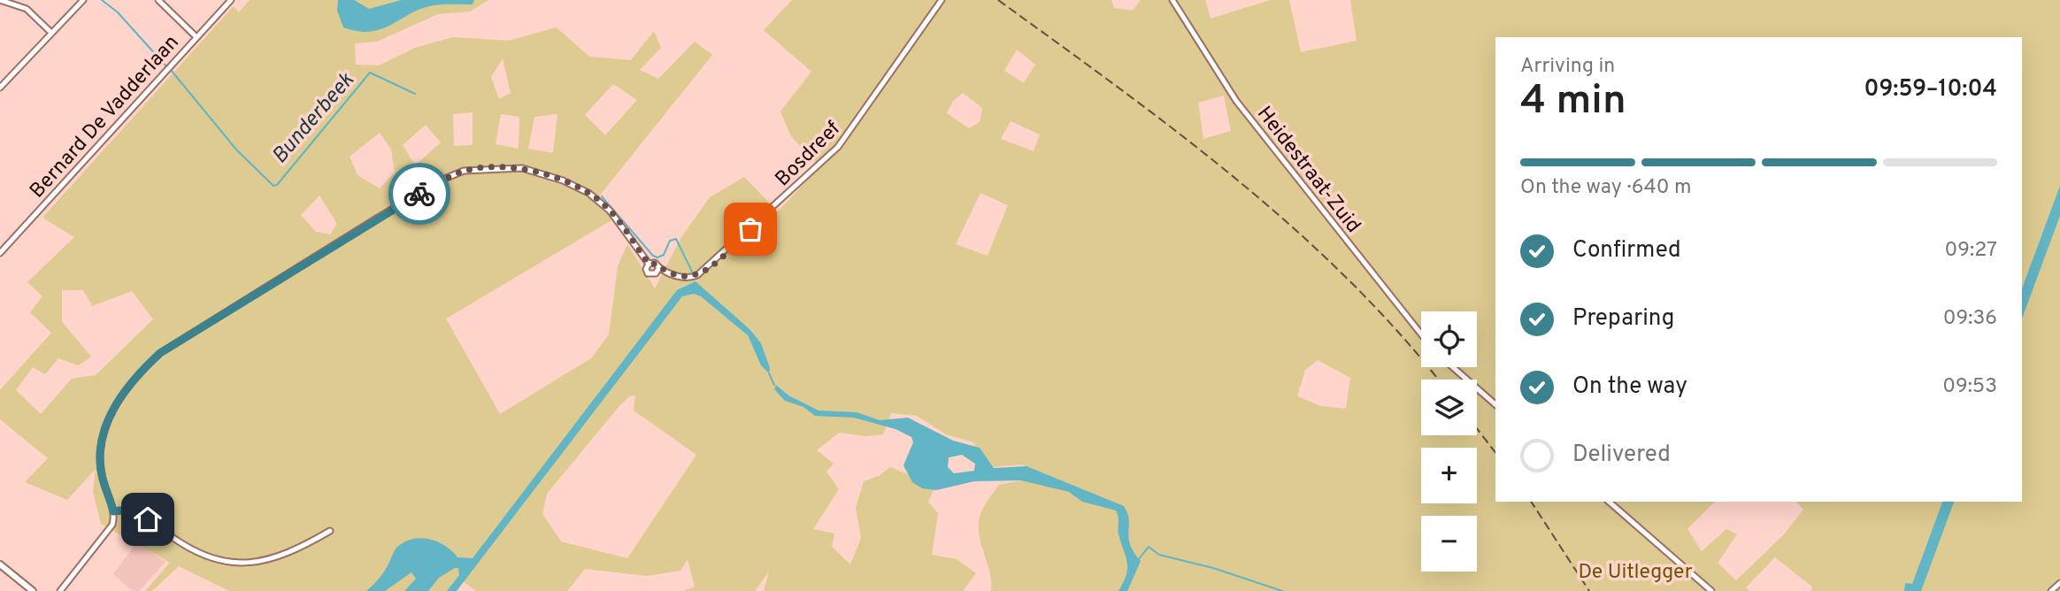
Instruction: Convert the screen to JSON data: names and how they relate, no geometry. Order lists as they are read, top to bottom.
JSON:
{
  "streets": {
    "street": ["Bernard De Vadderlaan", "Bosdreef", "Heidestraat-Zuid"]
  },
  "water": ["Bunderbeek"],
  "parks": ["De Uitlegger"],
  "page": {
    "heading": ["4 min", "Arriving in", "09:59–10:04"],
    "bar": "On the way · 640 m",
    "list": [
      ["Confirmed", "09:27"],
      ["Preparing", "09:36"],
      ["On the way", "09:53"],
      "Delivered"
    ],
    "map_buttons": ["+", "−"]
  }
}
